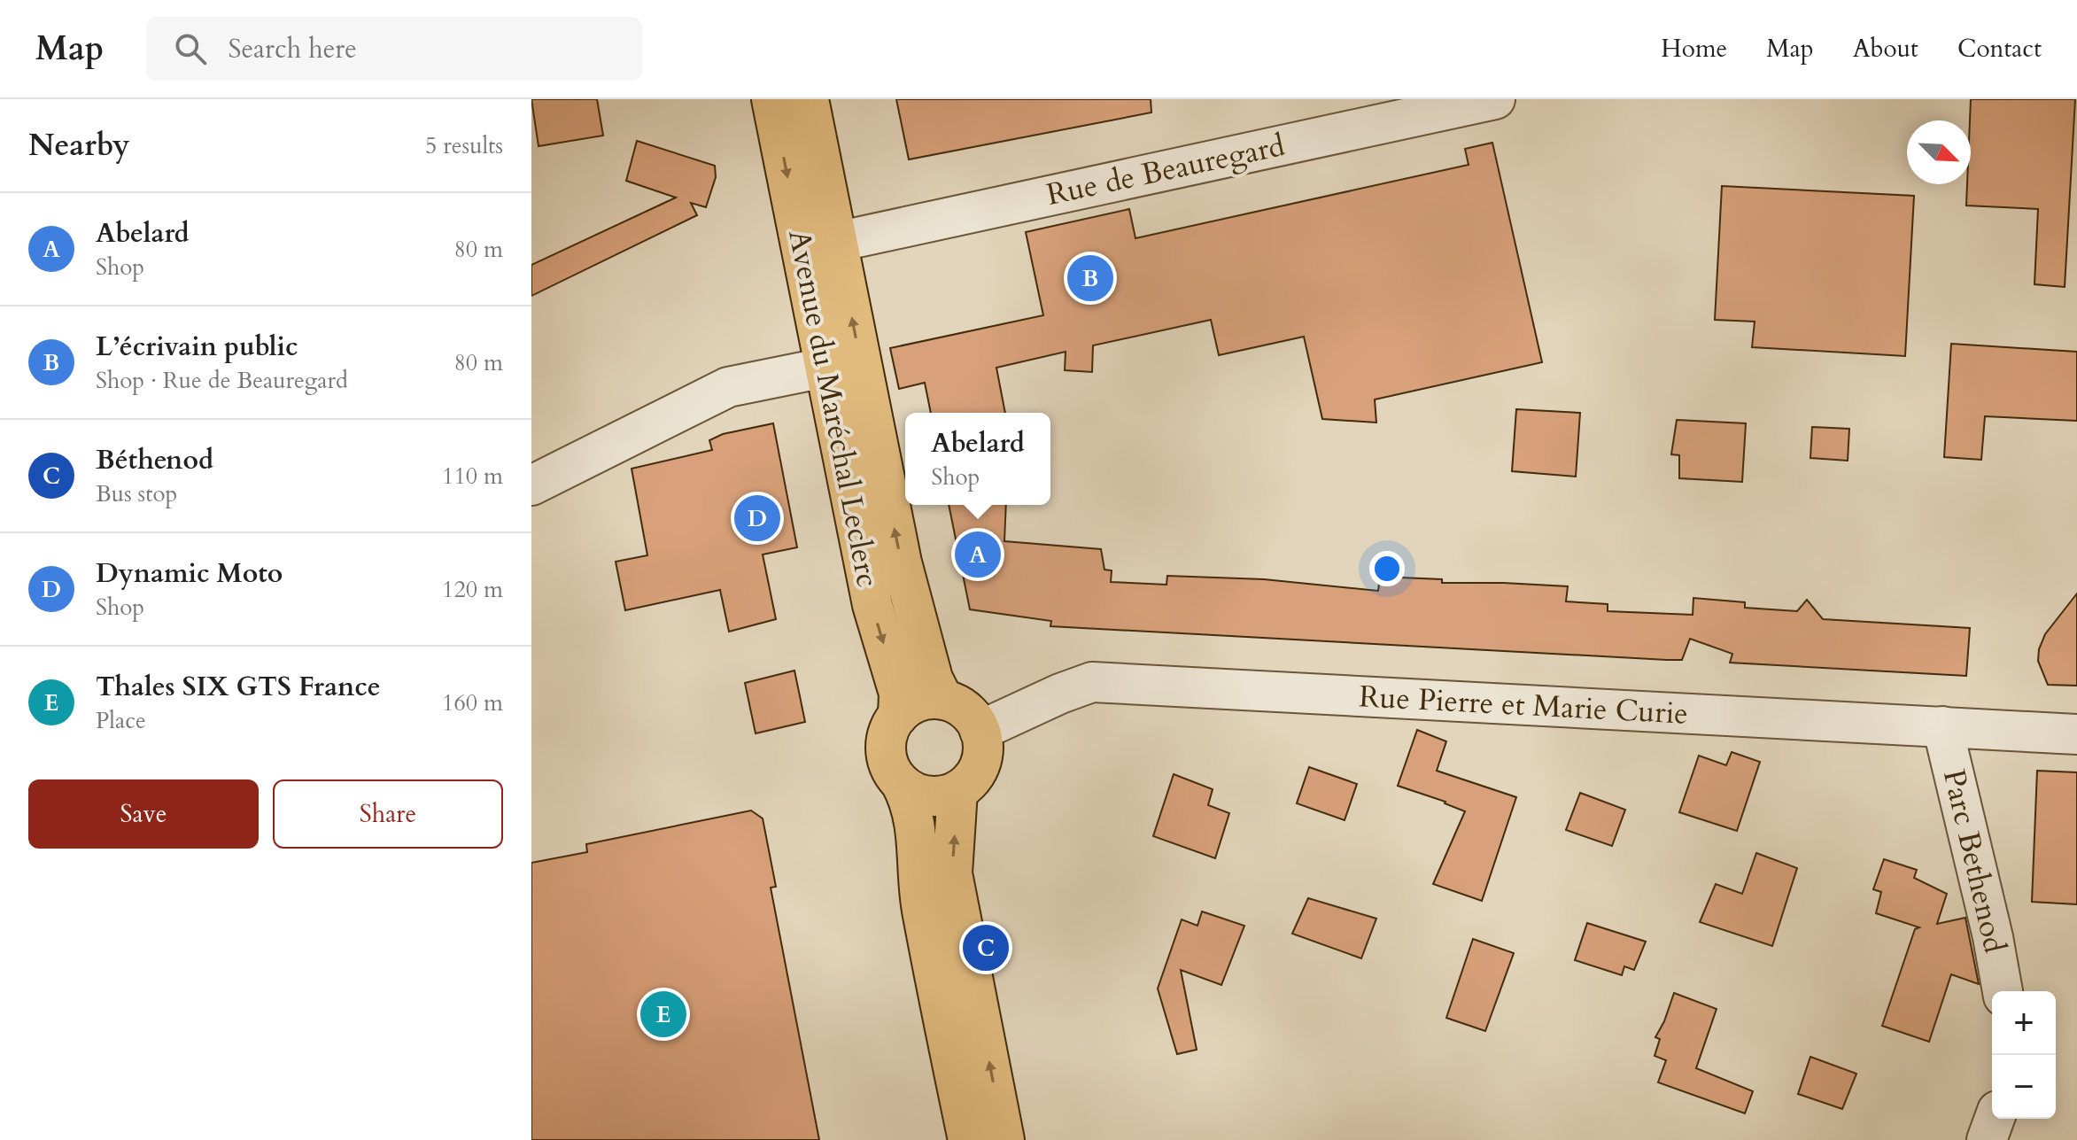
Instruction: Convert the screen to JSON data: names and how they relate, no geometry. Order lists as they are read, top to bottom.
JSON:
{
  "streets": {
    "main road": ["Avenue du Maréchal Leclerc"],
    "street": ["Rue de Beauregard", "Rue Pierre et Marie Curie", "Parc Bethenod"]
  },
  "crossings": [
    ["Rue de Beauregard", "Avenue du Maréchal Leclerc"],
    ["Avenue du Maréchal Leclerc", "Rue Pierre et Marie Curie"],
    ["Rue Pierre et Marie Curie", "Parc Bethenod"]
  ],
  "north": "bottom right",
  "page": {
    "header": "Map",
    "search": "Search here",
    "nav": [
      "Home",
      "Map",
      "About",
      "Contact"
    ],
    "heading": ["Nearby", "5 results"],
    "list": [
      {
        "mark": "A",
        "name": "Abelard",
        "note": "Shop",
        "value": "80 m"
      },
      {
        "mark": "B",
        "name": "L’écrivain public",
        "note": "Shop · Rue de Beauregard",
        "value": "80 m"
      },
      {
        "mark": "C",
        "name": "Béthenod",
        "note": "Bus stop",
        "value": "110 m"
      },
      {
        "mark": "D",
        "name": "Dynamic Moto",
        "note": "Shop",
        "value": "120 m"
      },
      {
        "mark": "E",
        "name": "Thales SIX GTS France",
        "note": "Place",
        "value": "160 m"
      }
    ],
    "pins": [
      "B",
      "D",
      "A",
      "C",
      "E"
    ],
    "popup": ["Abelard", "Shop"],
    "buttons": ["Save", "Share"],
    "map_buttons": ["+", "−"]
  }
}
